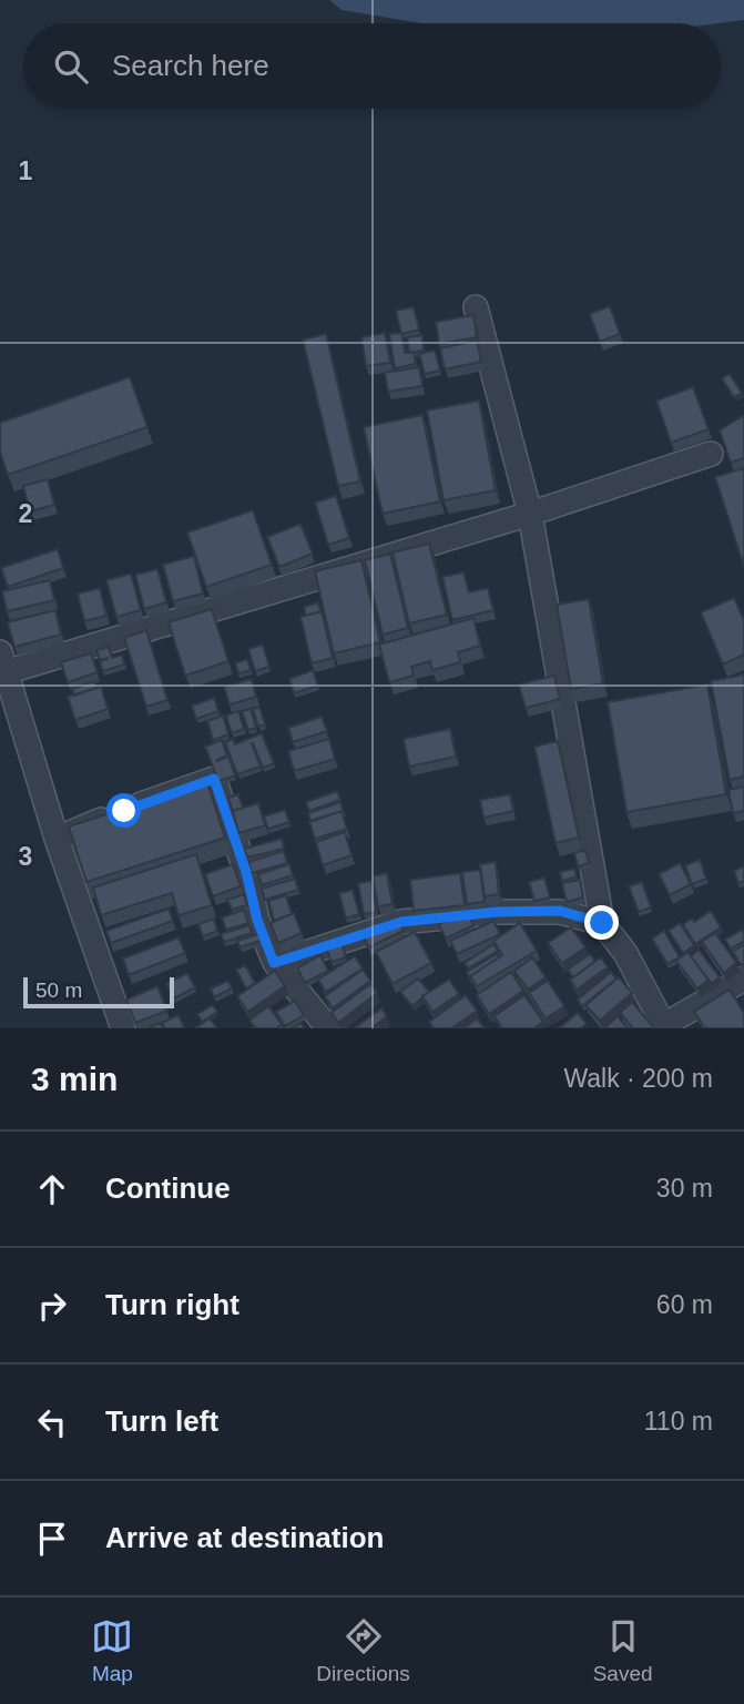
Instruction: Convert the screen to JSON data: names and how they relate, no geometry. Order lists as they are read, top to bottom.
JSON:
{
  "scale_bar": "50 m",
  "page": {
    "search": "Search here",
    "scale": "50 m",
    "heading": ["3 min", "Walk · 200 m"],
    "list": [
      ["Continue", "30 m"],
      ["Turn right", "60 m"],
      ["Turn left", "110 m"],
      "Arrive at destination"
    ],
    "nav": ["Map", "Directions", "Saved"]
  },
  "grid": {
    "rows": ["1", "2", "3"]
  }
}
